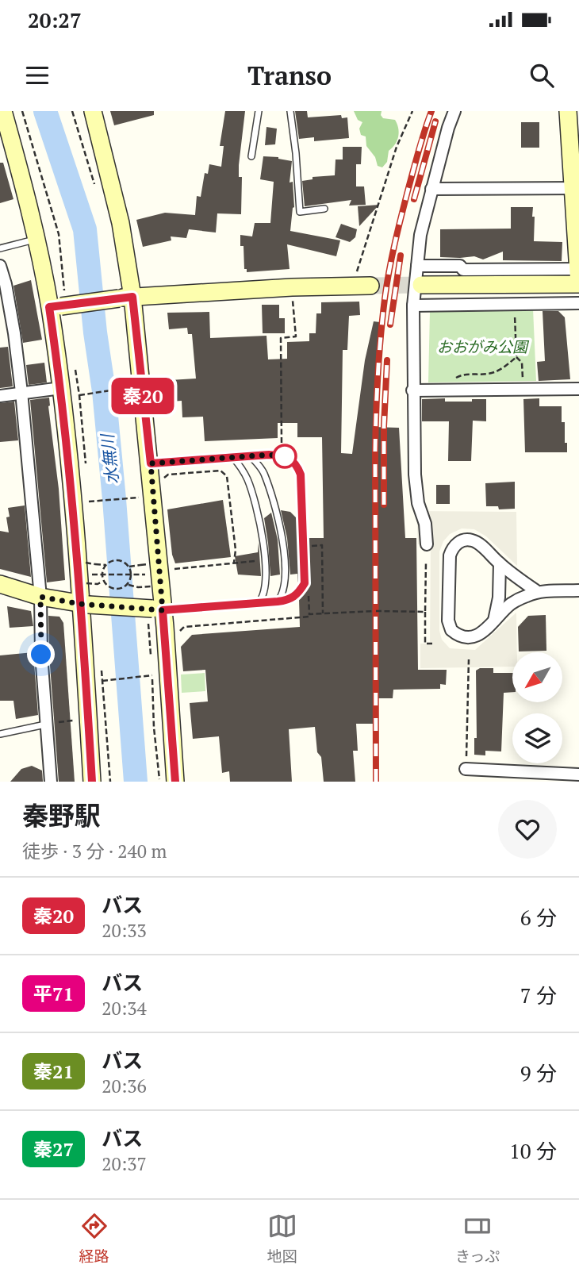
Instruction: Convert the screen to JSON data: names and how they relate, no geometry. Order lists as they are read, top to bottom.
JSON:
{
  "water": ["水無川"],
  "parks": ["おおがみ公園"],
  "lines": ["bus line 秦20"],
  "north": "bottom left",
  "page": {
    "status": "20:27",
    "header": "Transo",
    "on_map": "秦20",
    "heading": ["秦野駅", "徒歩 · 3 分 · 240 m"],
    "list": [
      {
        "mark": "秦20",
        "name": "バス",
        "note": "20:33",
        "value": "6 分"
      },
      {
        "mark": "平71",
        "name": "バス",
        "note": "20:34",
        "value": "7 分"
      },
      {
        "mark": "秦21",
        "name": "バス",
        "note": "20:36",
        "value": "9 分"
      },
      {
        "mark": "秦27",
        "name": "バス",
        "note": "20:37",
        "value": "10 分"
      }
    ],
    "tabs": ["経路", "地図", "きっぷ"]
  }
}
